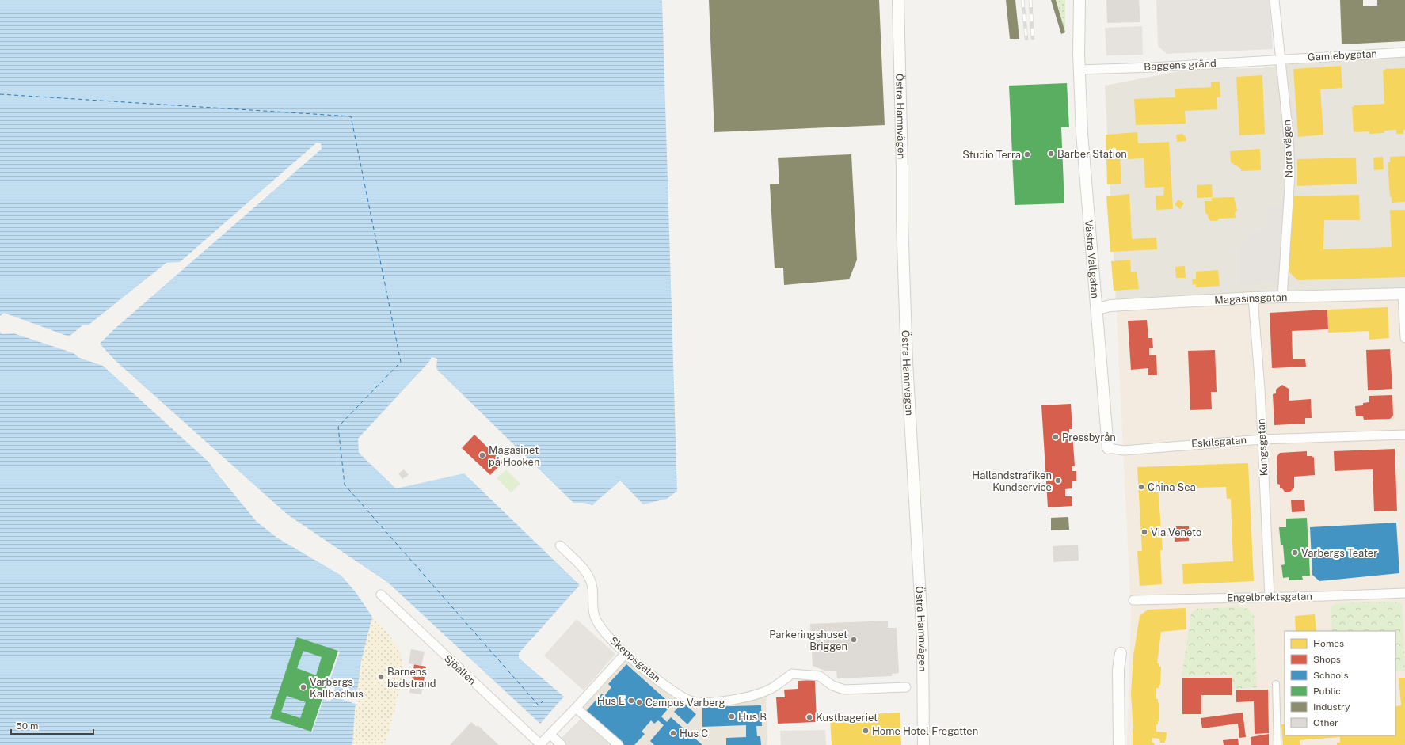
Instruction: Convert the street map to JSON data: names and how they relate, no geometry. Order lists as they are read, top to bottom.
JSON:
{
  "streets": {
    "street": [
      "Gamlebygatan",
      "Baggens gränd",
      "Östra Hamnvägen",
      "Norra vägen",
      "Västra Vallgatan",
      "Magasinsgatan",
      "Eskilsgatan",
      "Kungsgatan",
      "Engelbrektsgatan",
      "Skeppsgatan",
      "Sjöallén"
    ]
  },
  "crossings": [
    ["Gamlebygatan", "Baggens gränd"],
    ["Gamlebygatan", "Norra vägen"],
    ["Baggens gränd", "Norra vägen"],
    ["Baggens gränd", "Västra Vallgatan"],
    ["Norra vägen", "Magasinsgatan"],
    ["Västra Vallgatan", "Magasinsgatan"],
    ["Västra Vallgatan", "Eskilsgatan"],
    ["Magasinsgatan", "Kungsgatan"],
    ["Eskilsgatan", "Kungsgatan"],
    ["Kungsgatan", "Engelbrektsgatan"]
  ],
  "places": [
    "Barber Station",
    "Studio Terra",
    "Pressbyrån",
    "Magasinet på Hooken",
    "Hallandstrafiken Kundservice",
    "China Sea",
    "Via Veneto",
    "Varbergs Teater",
    "Parkeringshuset Briggen",
    "Barnens badstrand",
    "Varbergs Kallbadhus",
    "Hus E",
    "Campus Varberg",
    "Hus B",
    "Kustbageriet",
    "Home Hotel Fregatten",
    "Hus C"
  ],
  "legend": [
    "Homes",
    "Shops",
    "Schools",
    "Public",
    "Industry",
    "Other"
  ],
  "scale_bar": "50 m"
}
